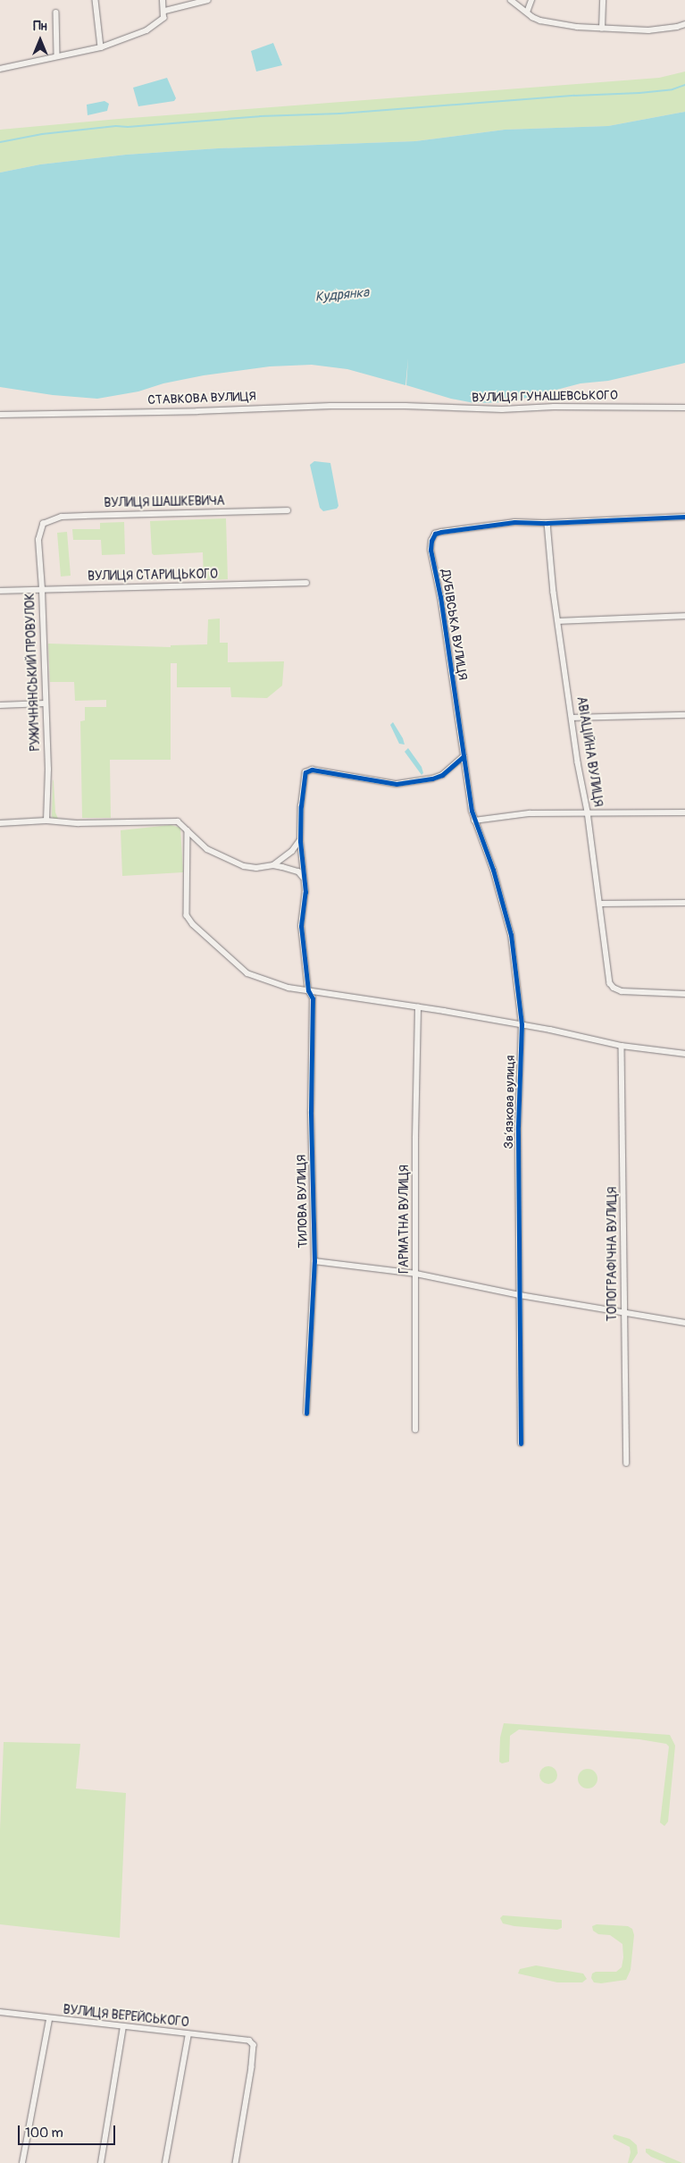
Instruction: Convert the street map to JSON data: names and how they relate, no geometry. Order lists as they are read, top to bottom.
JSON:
{
  "streets": {
    "street": [
      "ВУЛИЦЯ ГУНАШЕВСЬКОГО",
      "СТАВКОВА ВУЛИЦЯ",
      "ВУЛИЦЯ ШАШКЕВИЧА",
      "ВУЛИЦЯ СТАРИЦЬКОГО",
      "ДУБІВСЬКА ВУЛИЦЯ",
      "РУЖИЧНЯНСЬКИЙ ПРОВУЛОК",
      "АВІАЦІЙНА ВУЛИЦЯ",
      "Звʼязкова вулиця",
      "ТИЛОВА ВУЛИЦЯ",
      "ГАРМАТНА ВУЛИЦЯ",
      "ТОПОГРАФІЧНА ВУЛИЦЯ",
      "ВУЛИЦЯ ВЕРЕЙСЬКОГО"
    ]
  },
  "crossings": [
    ["ВУЛИЦЯ ГУНАШЕВСЬКОГО", "СТАВКОВА ВУЛИЦЯ"],
    ["ВУЛИЦЯ ШАШКЕВИЧА", "РУЖИЧНЯНСЬКИЙ ПРОВУЛОК"],
    ["ВУЛИЦЯ СТАРИЦЬКОГО", "РУЖИЧНЯНСЬКИЙ ПРОВУЛОК"],
    ["ДУБІВСЬКА ВУЛИЦЯ", "АВІАЦІЙНА ВУЛИЦЯ"],
    ["ДУБІВСЬКА ВУЛИЦЯ", "Звʼязкова вулиця"],
    ["ДУБІВСЬКА ВУЛИЦЯ", "ТИЛОВА ВУЛИЦЯ"]
  ],
  "water": ["Кудрянка"],
  "scale_bar": "100 m",
  "north": "top"
}
